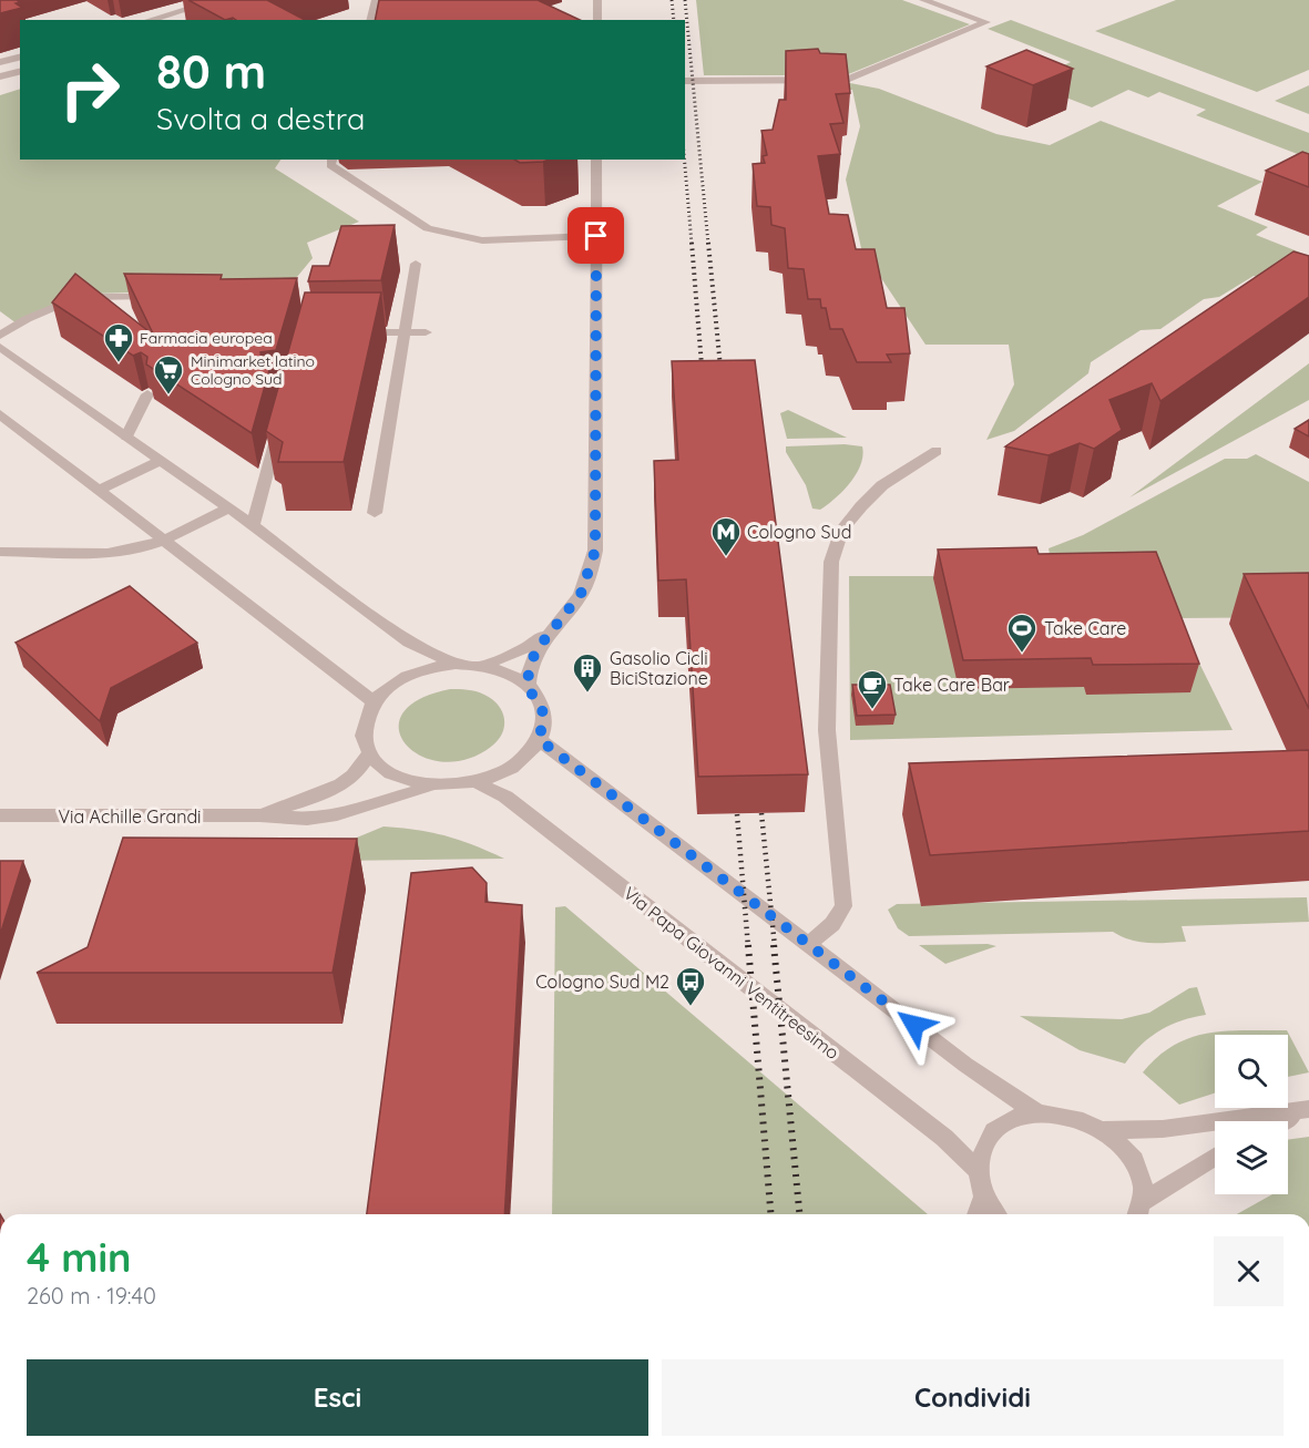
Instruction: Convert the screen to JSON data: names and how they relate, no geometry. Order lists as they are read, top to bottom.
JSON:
{
  "streets": {
    "street": ["Via Achille Grandi", "Via Papa Giovanni Ventitreesimo"]
  },
  "crossings": [
    ["Via Achille Grandi", "Via Papa Giovanni Ventitreesimo"]
  ],
  "places": {
    "pharmacy": ["Farmacia europea"],
    "supermarket": ["Minimarket latino Cologno Sud"],
    "metro station": ["Cologno Sud"],
    "sports": ["Take Care"],
    "building": ["Gasolio Cicli BiciStazione"],
    "cafe": ["Take Care Bar"],
    "bus stop": ["Cologno Sud M2"]
  },
  "page": {
    "turn": ["80 m", "Svolta a destra"],
    "heading": ["4 min", "260 m · 19:40"],
    "buttons": ["Esci", "Condividi"]
  }
}
